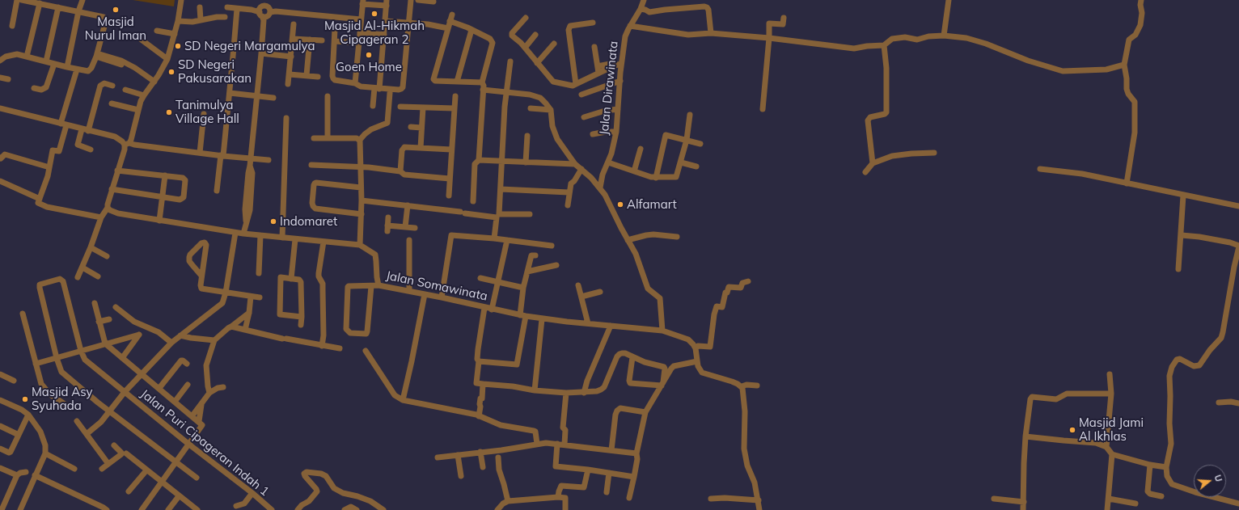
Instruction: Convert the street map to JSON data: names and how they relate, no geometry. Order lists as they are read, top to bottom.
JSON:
{
  "streets": {
    "street": ["Jalan Dirawinata", "Jalan Somawinata", "Jalan Puri Cipageran Indah 1"]
  },
  "places": [
    "Masjid Nurul Iman",
    "Masjid Al-Hikmah Cipageran 2",
    "SD Negeri Margamulya",
    "Goen Home",
    "SD Negeri Pakusarakan",
    "Tanimulya Village Hall",
    "Alfamart",
    "Indomaret",
    "Masjid Asy Syuhada",
    "Masjid Jami Al Ikhlas"
  ],
  "north": "right"
}
